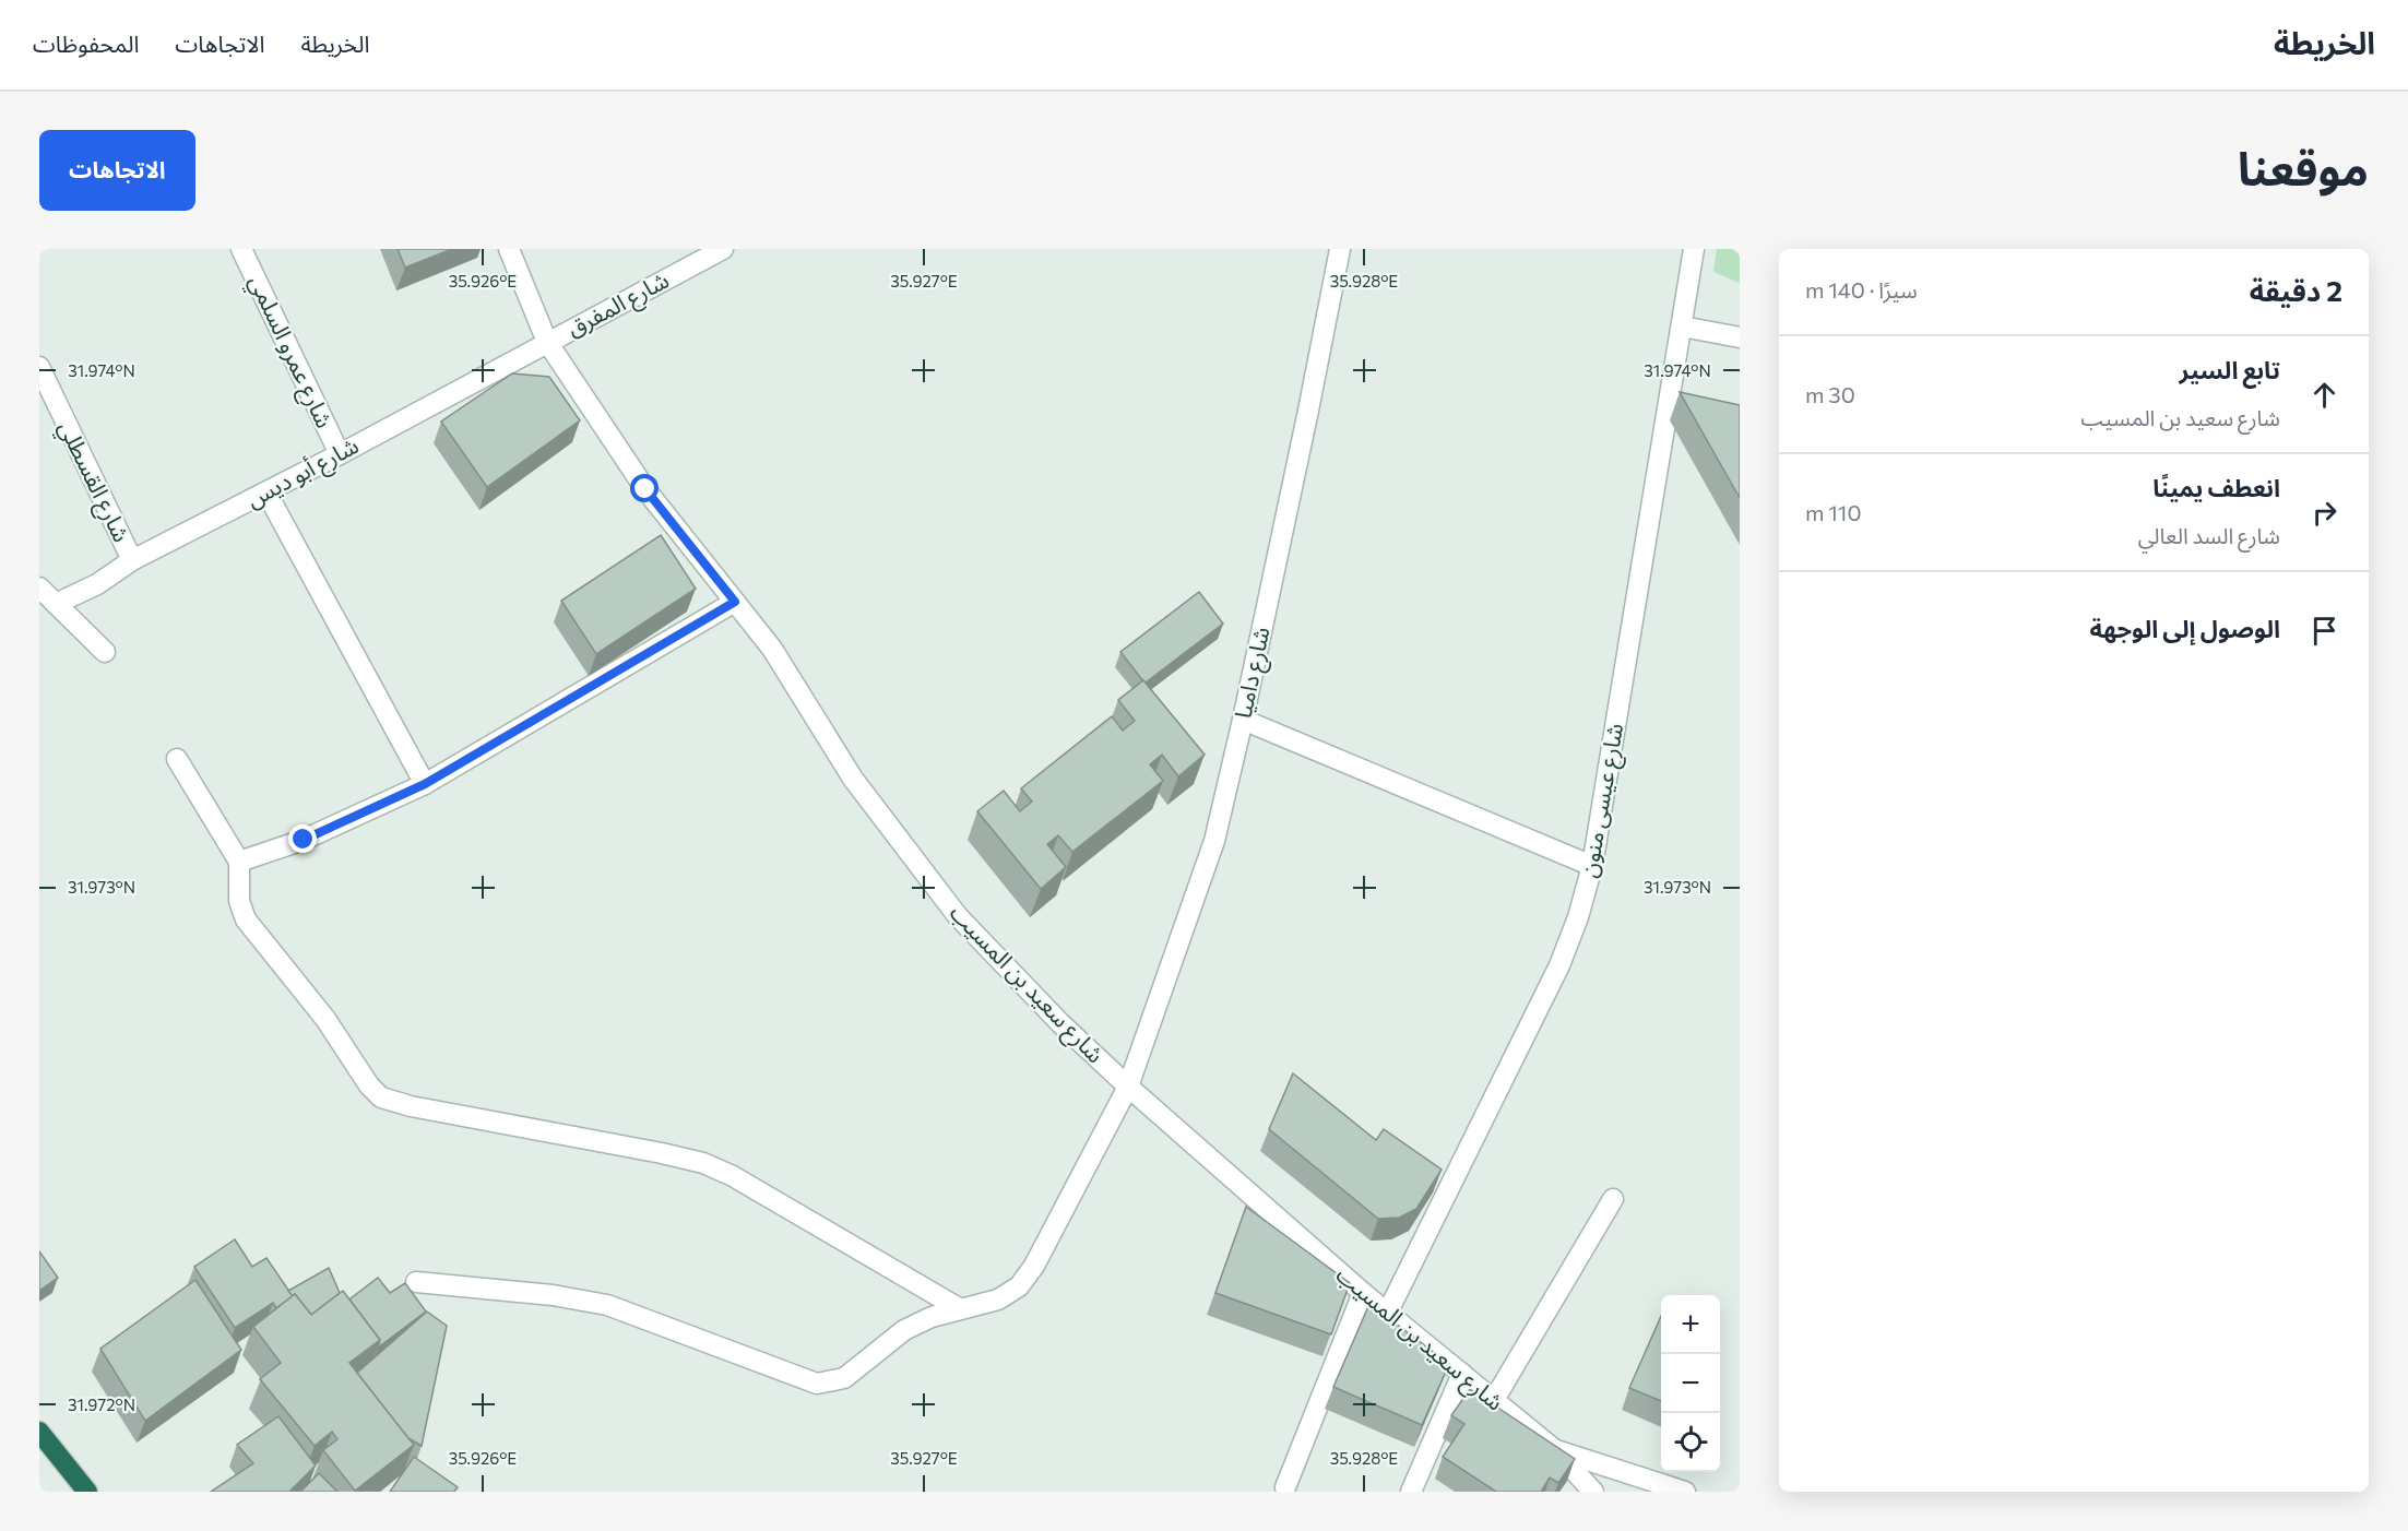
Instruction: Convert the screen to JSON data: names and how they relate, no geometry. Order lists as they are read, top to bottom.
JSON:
{
  "streets": {
    "street": [
      "شارع المفرق",
      "شارع عمرو السلمي",
      "شارع أبو ديس",
      "شارع القسطلي",
      "شارع داميا",
      "شارع عيسى منون",
      "شارع سعيد بن المسيب"
    ]
  },
  "crossings": [
    ["شارع المفرق", "شارع أبو ديس"],
    ["شارع المفرق", "شارع سعيد بن المسيب"],
    ["شارع عمرو السلمي", "شارع أبو ديس"],
    ["شارع أبو ديس", "شارع القسطلي"],
    ["شارع أبو ديس", "شارع سعيد بن المسيب"],
    ["شارع داميا", "شارع سعيد بن المسيب"],
    ["شارع عيسى منون", "شارع سعيد بن المسيب"]
  ],
  "page": {
    "header": "الخريطة",
    "nav": ["الخريطة", "الاتجاهات", "المحفوظات"],
    "title": "موقعنا",
    "buttons": "الاتجاهات",
    "heading": ["2 دقيقة", "سيرًا · 140 m"],
    "list": [
      ["تابع السير", "شارع سعيد بن المسيب", "30 m"],
      ["انعطف يمينًا", "شارع السد العالي", "110 m"],
      "الوصول إلى الوجهة"
    ],
    "map_buttons": ["+", "−"]
  },
  "coordinates": [
    "35.926°E",
    "35.927°E",
    "35.928°E",
    "31.974°N",
    "31.973°N",
    "31.972°N"
  ]
}
